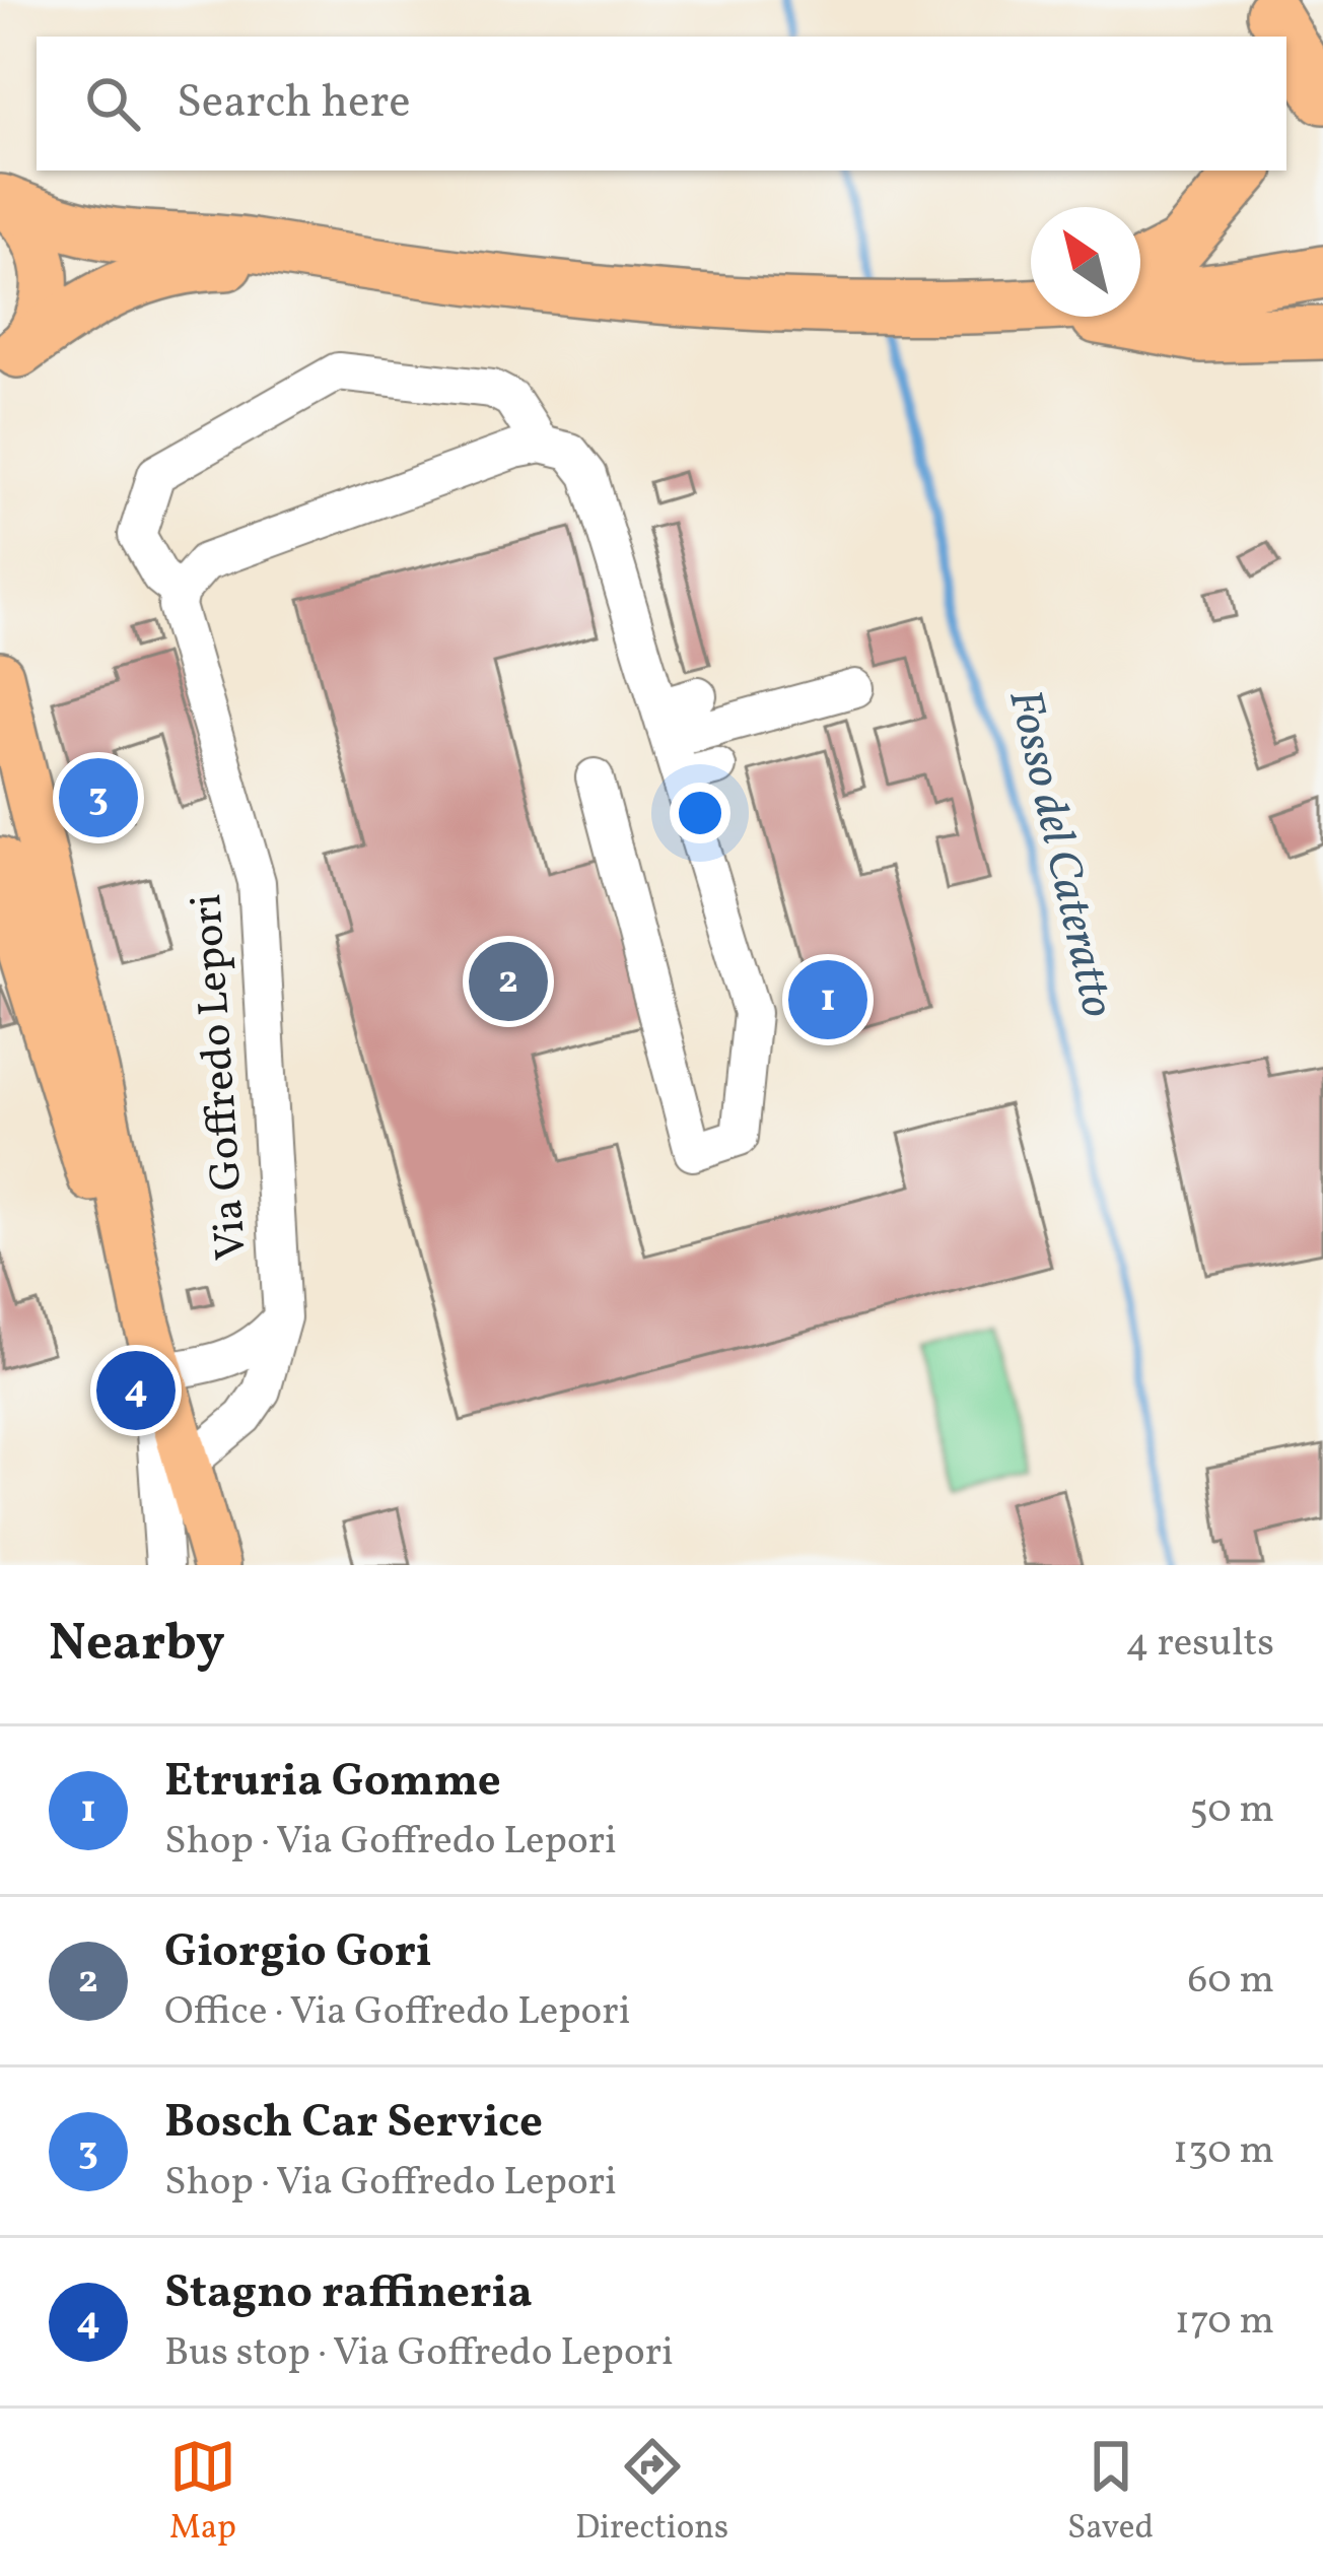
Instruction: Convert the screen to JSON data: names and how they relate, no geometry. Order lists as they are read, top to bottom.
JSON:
{
  "streets": {
    "street": ["Via Goffredo Lepori"]
  },
  "water": ["Fosso del Cateratto"],
  "north": "top left",
  "page": {
    "search": "Search here",
    "pins": [
      "3",
      "2",
      "1",
      "4"
    ],
    "heading": ["Nearby", "4 results"],
    "list": [
      {
        "mark": "1",
        "name": "Etruria Gomme",
        "note": "Shop · Via Goffredo Lepori",
        "value": "50 m"
      },
      {
        "mark": "2",
        "name": "Giorgio Gori",
        "note": "Office · Via Goffredo Lepori",
        "value": "60 m"
      },
      {
        "mark": "3",
        "name": "Bosch Car Service",
        "note": "Shop · Via Goffredo Lepori",
        "value": "130 m"
      },
      {
        "mark": "4",
        "name": "Stagno raffineria",
        "note": "Bus stop · Via Goffredo Lepori",
        "value": "170 m"
      }
    ],
    "nav": ["Map", "Directions", "Saved"]
  }
}
